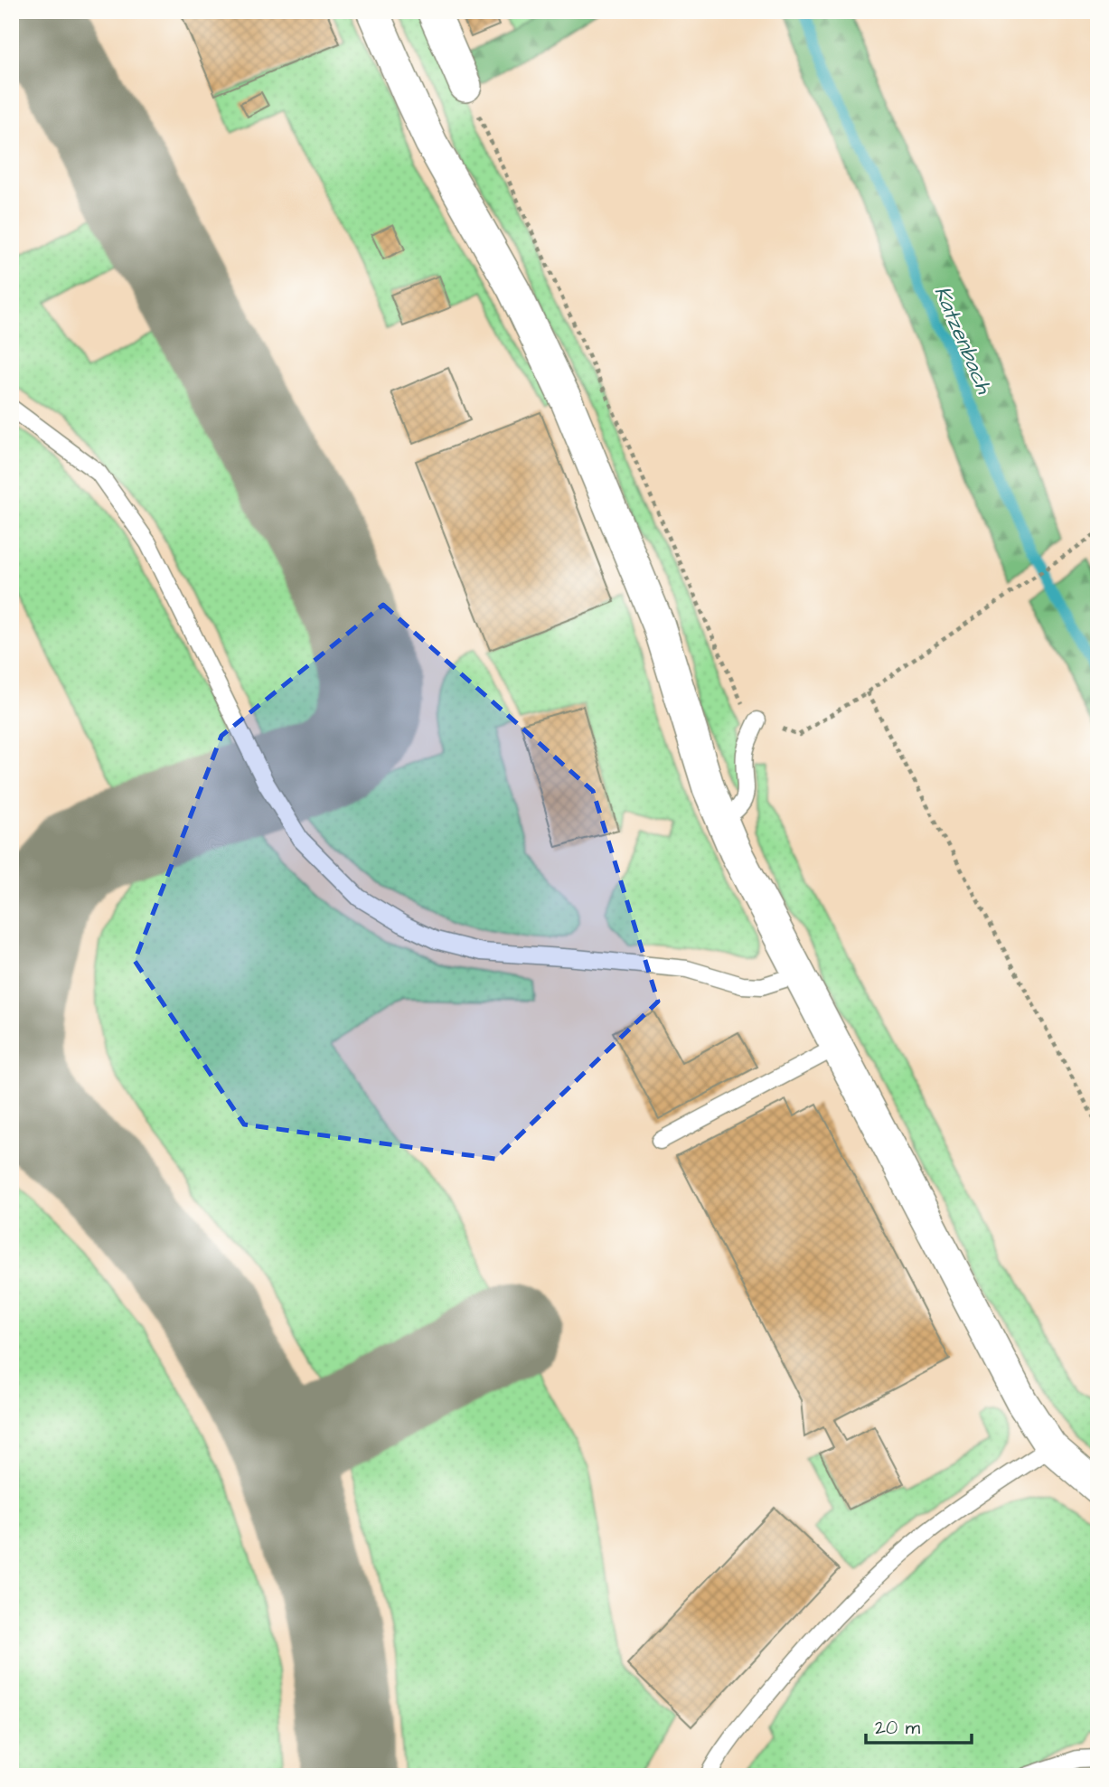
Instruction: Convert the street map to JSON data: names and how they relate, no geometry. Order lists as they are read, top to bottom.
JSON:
{
  "water": ["Katzenbach"],
  "scale_bar": "20 m"
}
